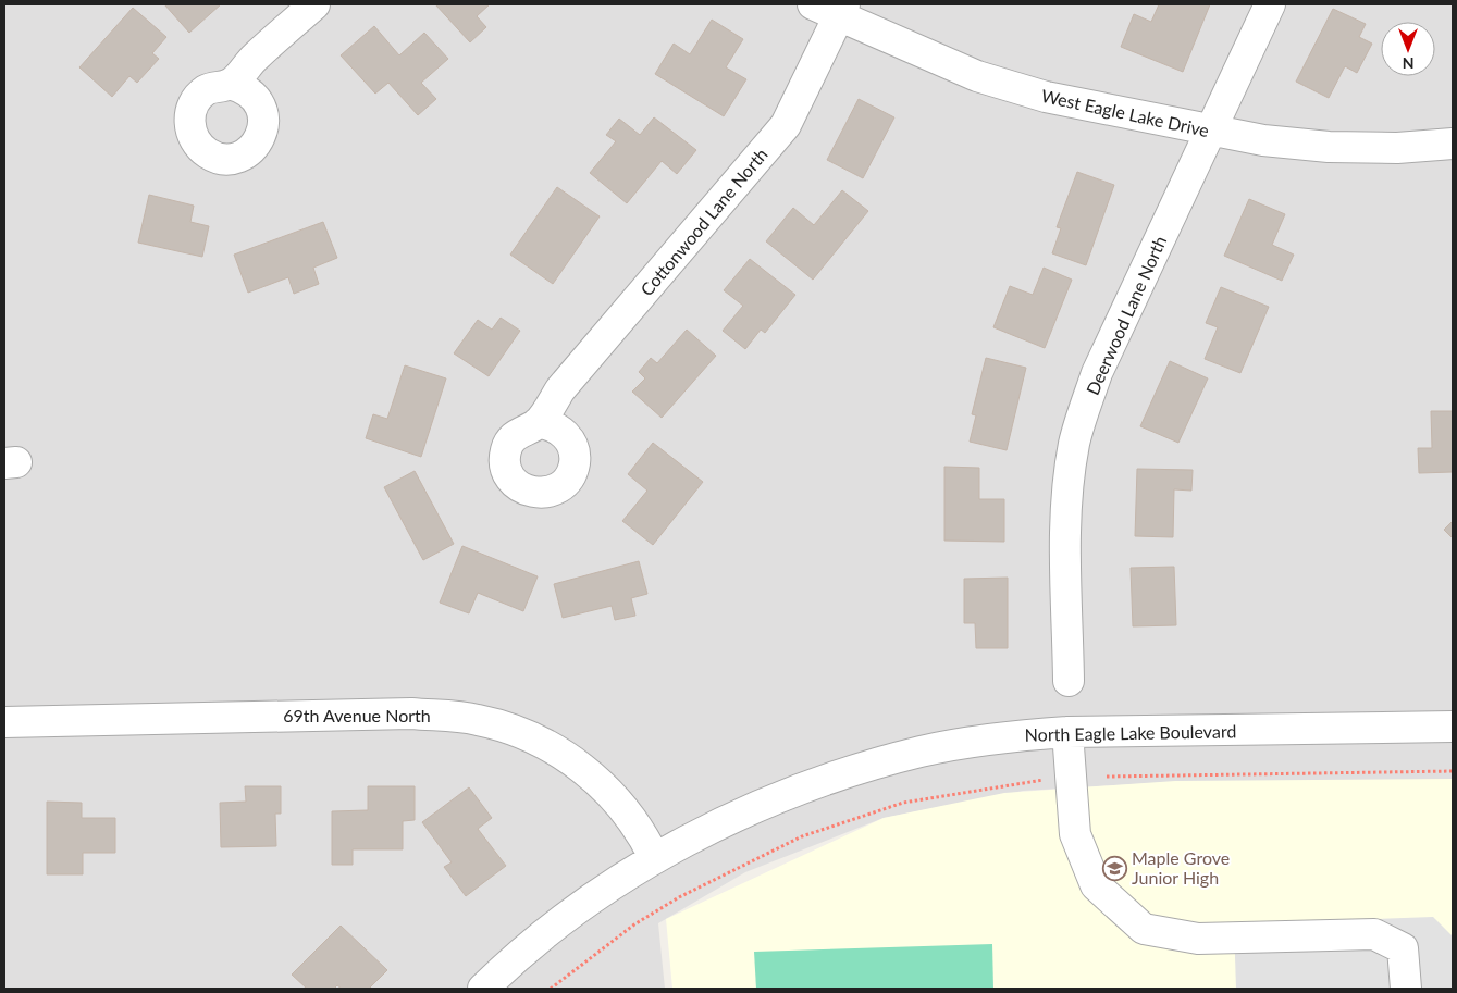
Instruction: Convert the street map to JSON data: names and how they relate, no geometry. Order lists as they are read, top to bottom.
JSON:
{
  "streets": {
    "street": [
      "West Eagle Lake Drive",
      "Cottonwood Lane North",
      "Deerwood Lane North",
      "69th Avenue North",
      "North Eagle Lake Boulevard"
    ]
  },
  "crossings": [
    ["West Eagle Lake Drive", "Cottonwood Lane North"],
    ["West Eagle Lake Drive", "Deerwood Lane North"],
    ["69th Avenue North", "North Eagle Lake Boulevard"]
  ],
  "places": {
    "school or university": ["Maple Grove Junior High"]
  },
  "north": "bottom"
}
